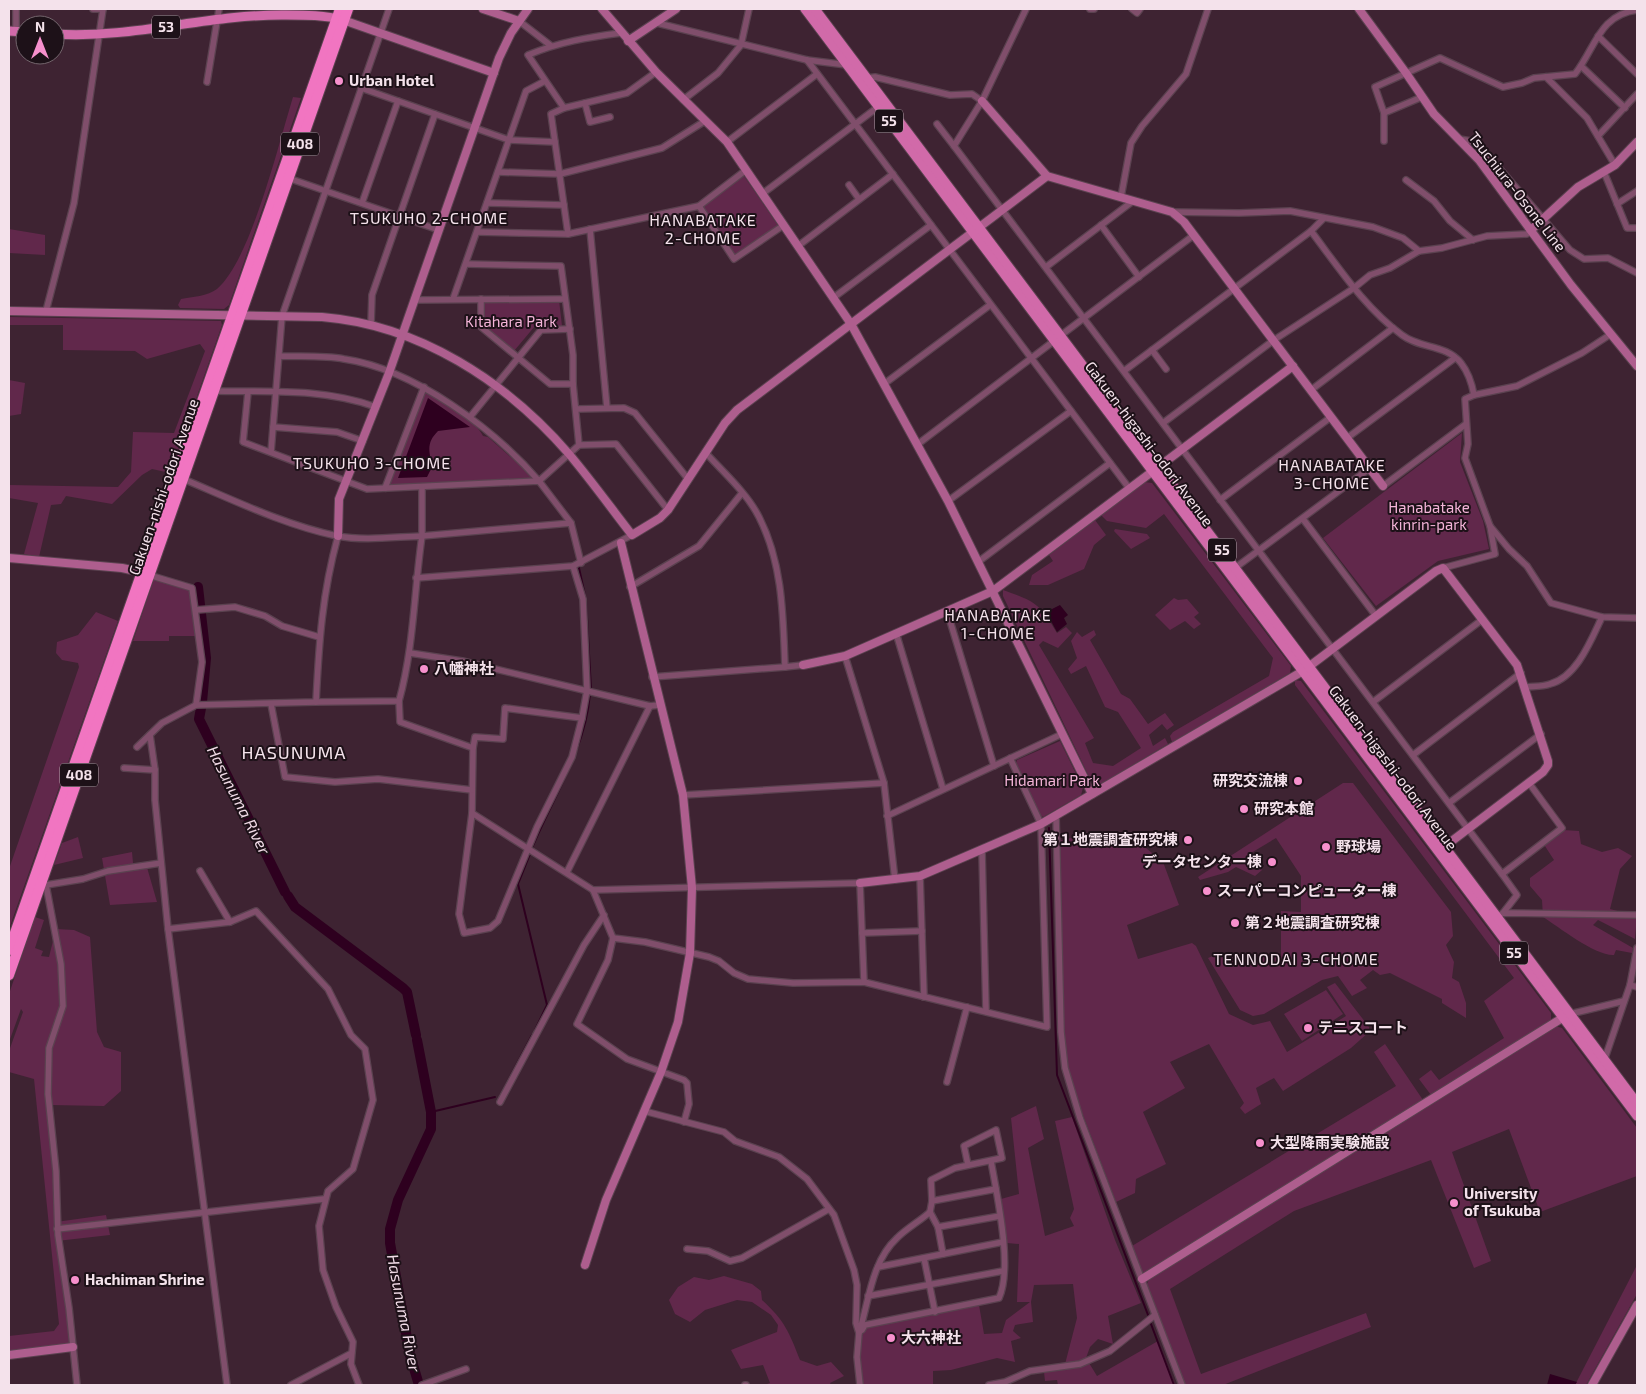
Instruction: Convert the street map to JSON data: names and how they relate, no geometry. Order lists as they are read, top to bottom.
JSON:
{
  "streets": {
    "highway": ["408", "Gakuen-nishi-odori Avenue"],
    "main road": ["53", "55", "Gakuen-higashi-odori Avenue"],
    "street": ["Tsuchiura-Osone Line"]
  },
  "crossings": [
    ["53", "Gakuen-nishi-odori Avenue"],
    ["55", "Gakuen-higashi-odori Avenue"]
  ],
  "districts": [
    "TSUKUHO 2-CHOME",
    "HANABATAKE 2-CHOME",
    "TSUKUHO 3-CHOME",
    "HANABATAKE 3-CHOME",
    "HANABATAKE 1-CHOME",
    "HASUNUMA",
    "TENNODAI 3-CHOME"
  ],
  "water": ["Hasunuma River"],
  "parks": ["Kitahara Park", "Hanabatake kinrin-park", "Hidamari Park"],
  "places": [
    "Urban Hotel",
    "八幡神社",
    "研究交流棟",
    "研究本館",
    "第１地震調査研究棟",
    "野球場",
    "データセンター棟",
    "スーパーコンピューター棟",
    "第２地震調査研究棟",
    "テニスコート",
    "大型降雨実験施設",
    "University of Tsukuba",
    "Hachiman Shrine",
    "大六神社"
  ],
  "north": "top"
}
